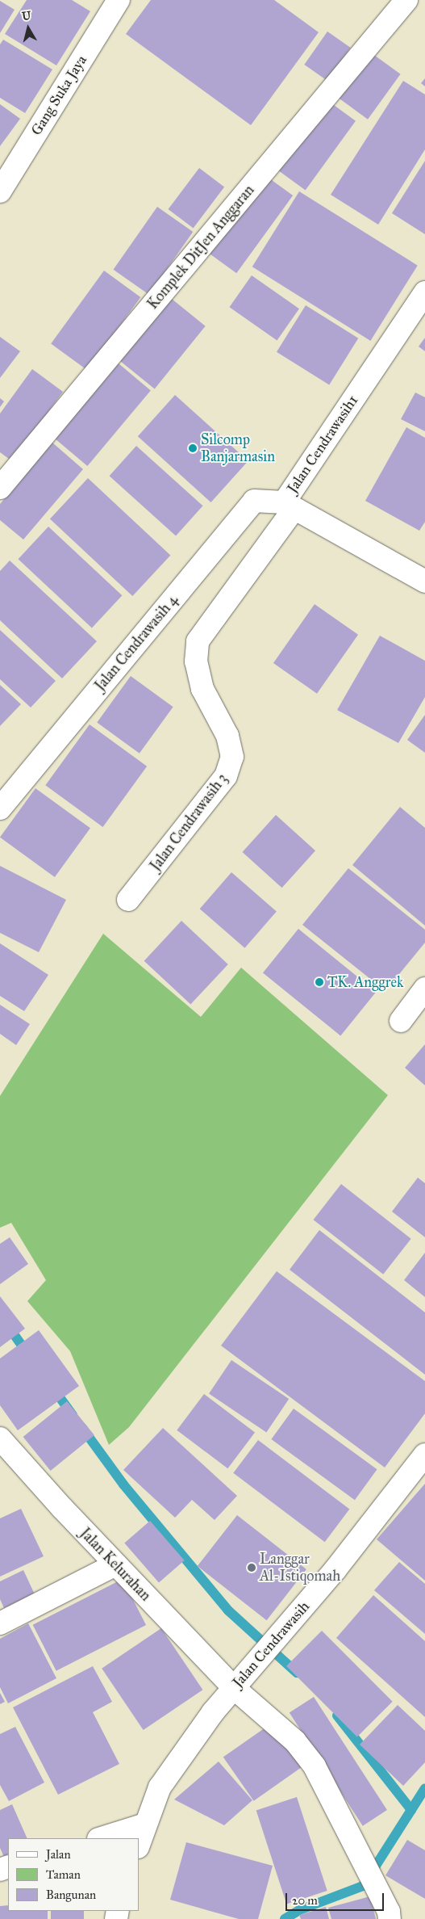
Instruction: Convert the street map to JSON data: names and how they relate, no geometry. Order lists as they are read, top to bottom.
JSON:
{
  "streets": {
    "street": [
      "Gang Suka Jaya",
      "Komplek DitJen Anggaran",
      "Jalan Cendrawasih1",
      "Jalan Cendrawasih 4",
      "Jalan Cendrawasih 3",
      "Jalan Kelurahan",
      "Jalan Cendrawasih"
    ]
  },
  "crossings": [
    ["Jalan Cendrawasih1", "Jalan Cendrawasih 4"],
    ["Jalan Cendrawasih1", "Jalan Cendrawasih 3"],
    ["Jalan Cendrawasih 4", "Jalan Cendrawasih 3"],
    ["Jalan Kelurahan", "Jalan Cendrawasih"]
  ],
  "places": ["Silcomp Banjarmasin", "TK. Anggrek", "Langgar Al-Istiqomah"],
  "legend": ["Jalan", "Taman", "Bangunan"],
  "scale_bar": "20 m",
  "north": "top"
}
